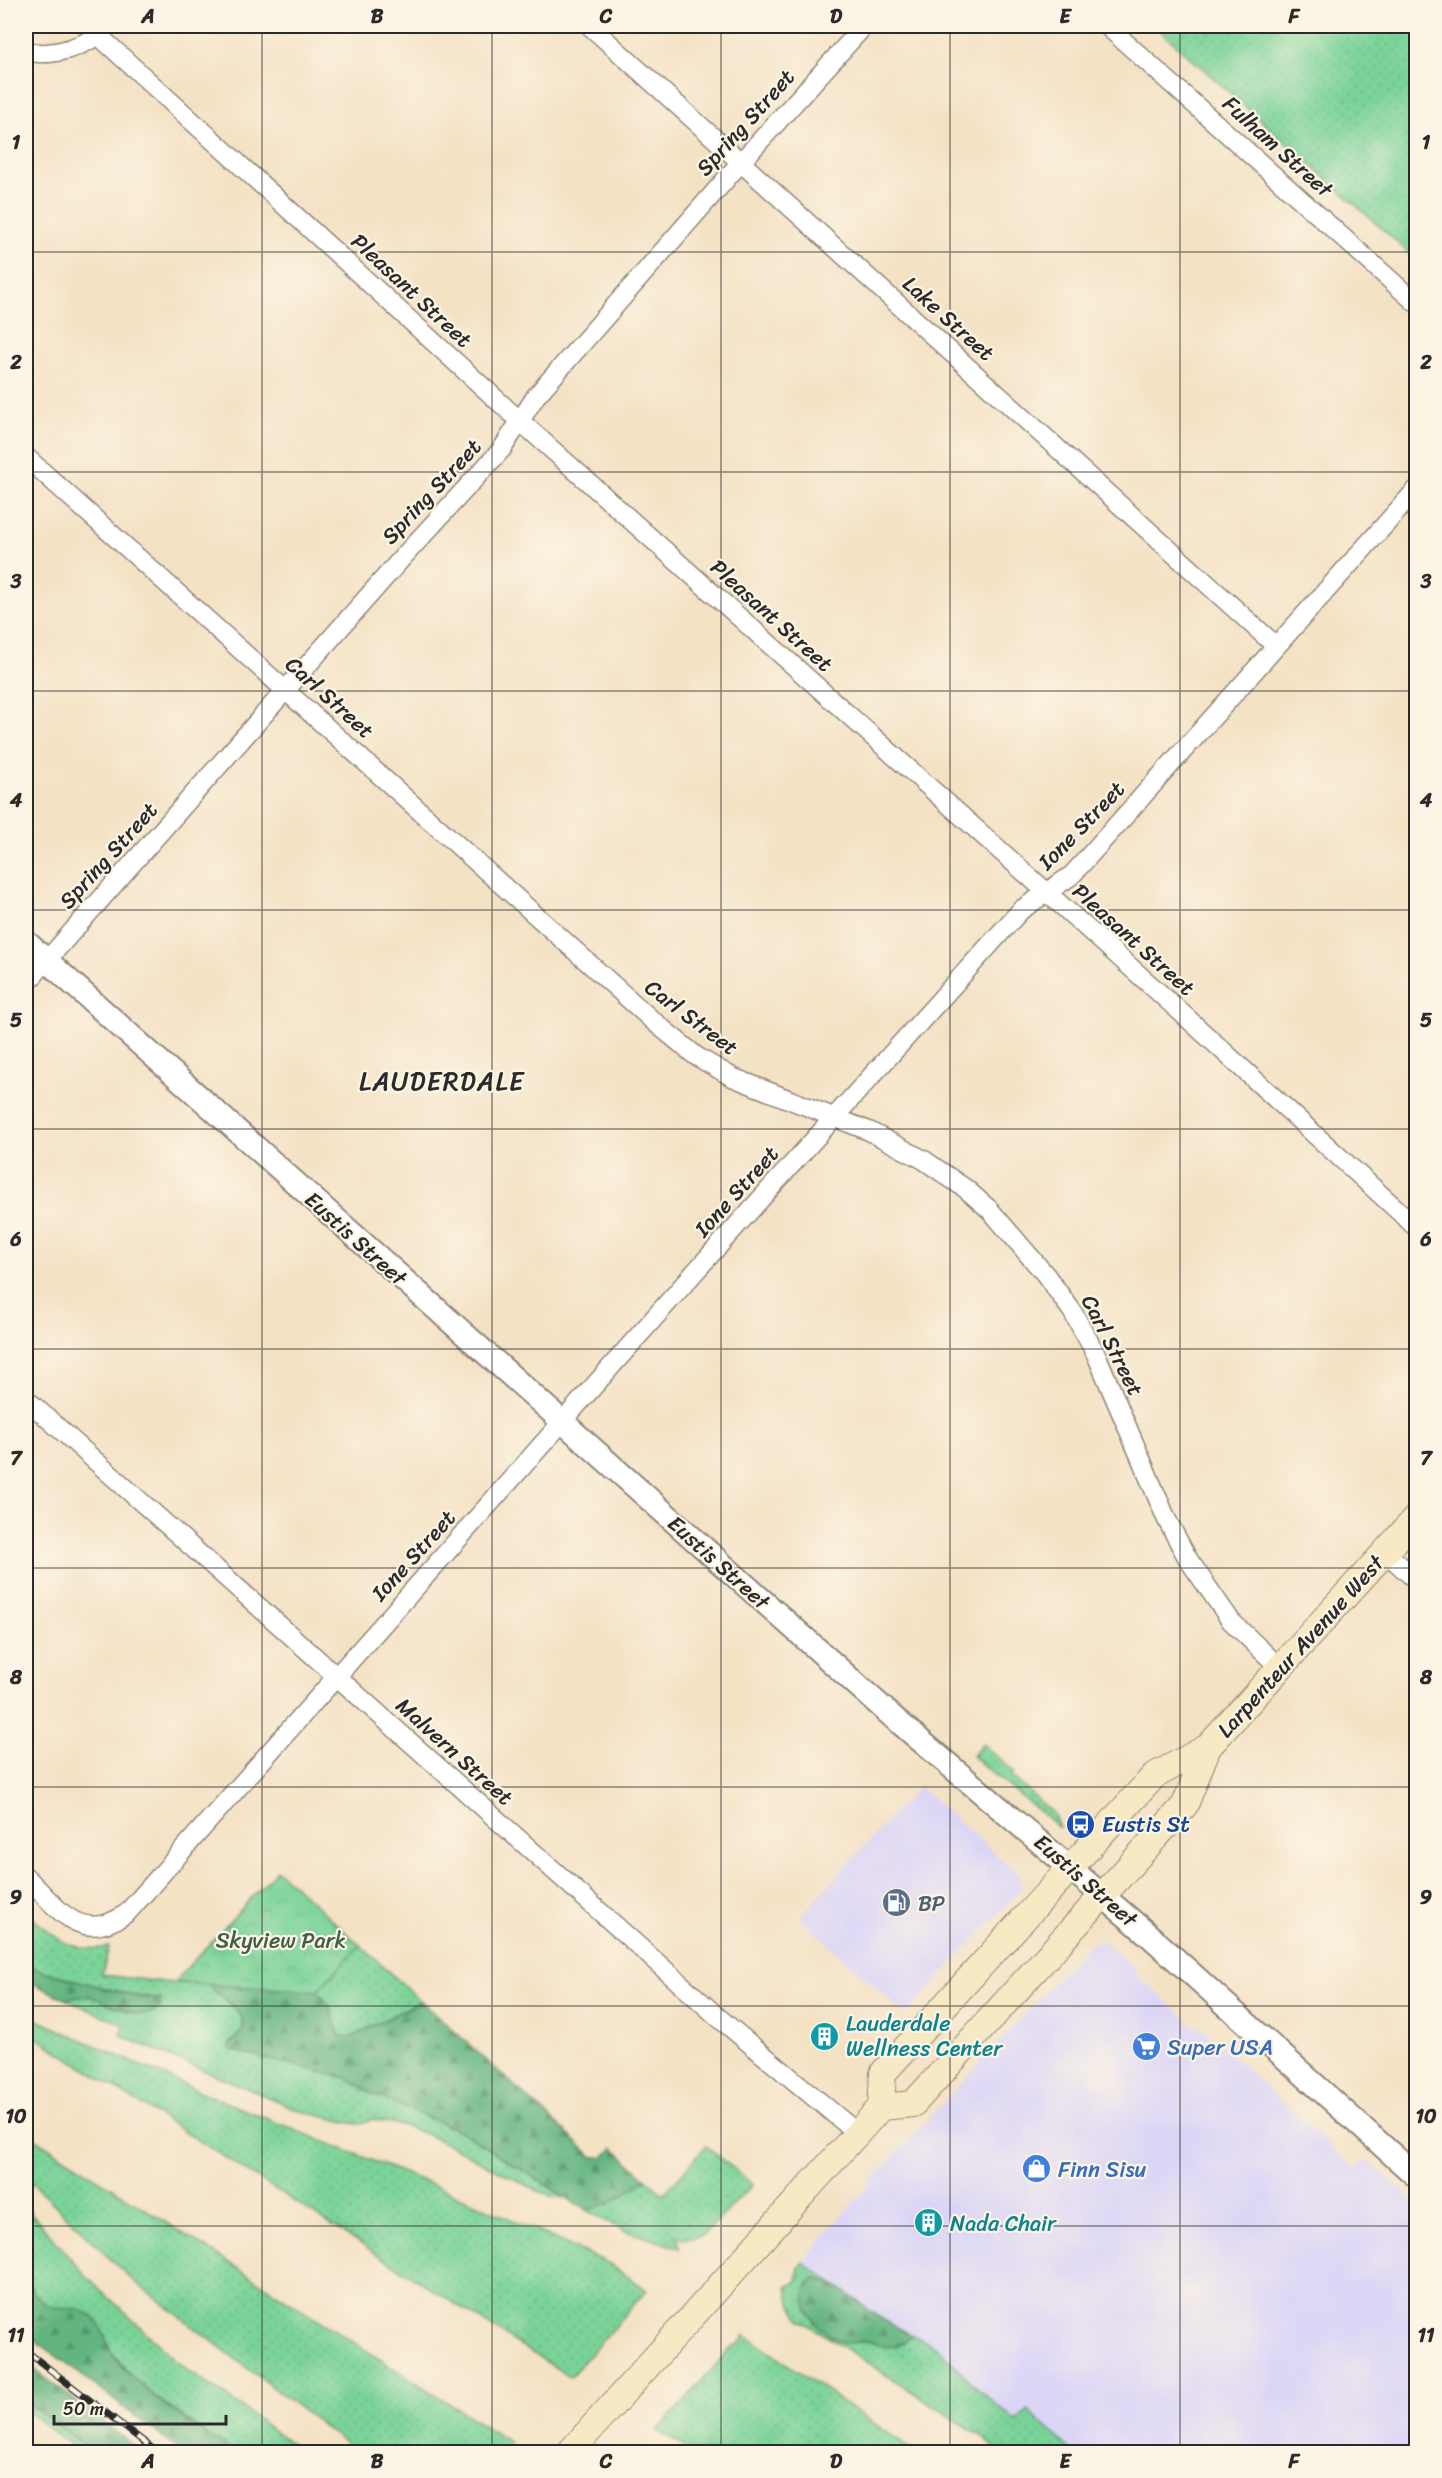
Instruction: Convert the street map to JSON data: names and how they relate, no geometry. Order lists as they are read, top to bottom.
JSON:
{
  "streets": {
    "main road": ["Larpenteur Avenue West"],
    "street": [
      "Spring Street",
      "Fulham Street",
      "Pleasant Street",
      "Lake Street",
      "Carl Street",
      "Ione Street",
      "Eustis Street",
      "Malvern Street"
    ]
  },
  "crossings": [
    ["Spring Street", "Pleasant Street"],
    ["Spring Street", "Lake Street"],
    ["Spring Street", "Carl Street"],
    ["Spring Street", "Eustis Street"],
    ["Pleasant Street", "Ione Street"],
    ["Lake Street", "Ione Street"],
    ["Carl Street", "Ione Street"],
    ["Carl Street", "Larpenteur Avenue West"],
    ["Ione Street", "Eustis Street"],
    ["Ione Street", "Malvern Street"],
    ["Eustis Street", "Larpenteur Avenue West"]
  ],
  "districts": ["LAUDERDALE"],
  "parks": ["Skyview Park"],
  "places": {
    "bus stop": ["Eustis St"],
    "fuel station": ["BP"],
    "building": ["Lauderdale Wellness Center", "Nada Chair"],
    "supermarket": ["Super USA"],
    "shop": ["Finn Sisu"]
  },
  "scale_bar": "50 m",
  "grid": {
    "columns": [
      "A",
      "B",
      "C",
      "D",
      "E",
      "F"
    ],
    "rows": [
      "1",
      "2",
      "3",
      "4",
      "5",
      "6",
      "7",
      "8",
      "9",
      "10",
      "11"
    ]
  }
}
